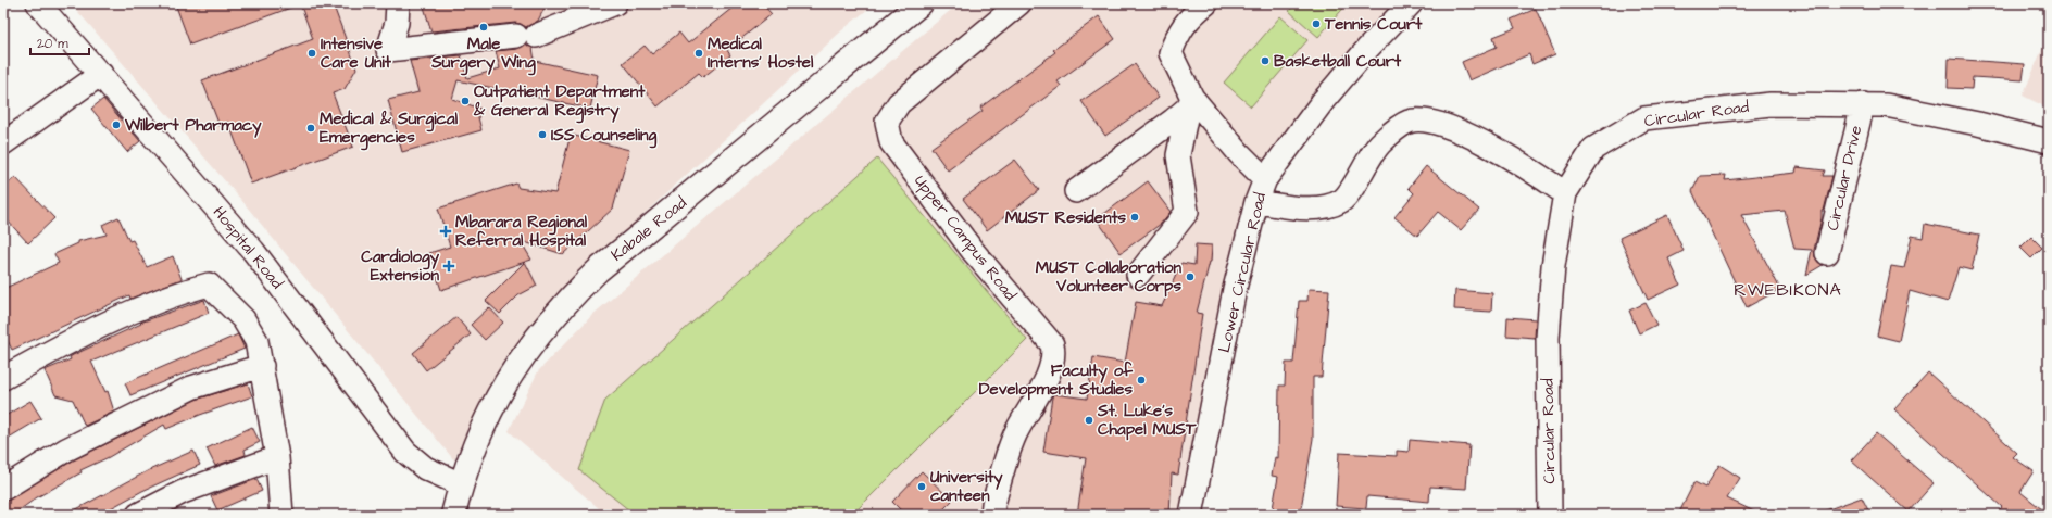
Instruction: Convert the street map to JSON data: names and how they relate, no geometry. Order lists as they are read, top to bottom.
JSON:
{
  "streets": {
    "main road": ["Kabale Road"],
    "street": [
      "Circular Road",
      "Circular Drive",
      "Upper Campus Road",
      "Hospital Road",
      "Lower Circular Road"
    ]
  },
  "crossings": [
    ["Circular Road", "Circular Drive"],
    ["Kabale Road", "Hospital Road"]
  ],
  "districts": ["RWEBIKONA"],
  "places": {
    "other": [
      "Tennis Court",
      "Male Surgery Wing",
      "Intensive Care Unit",
      "Medical Interns' Hostel",
      "Basketball Court",
      "Outpatient Department & General Registry",
      "Wilbert Pharmacy",
      "Medical & Surgical Emergencies",
      "ISS Counseling",
      "MUST Residents",
      "MUST Collaboration Volunteer Corps",
      "Faculty of Development Studies",
      "St. Luke's Chapel MUST",
      "University canteen"
    ],
    "health": ["Mbarara Regional Referral Hospital", "Cardiology Extension"]
  },
  "scale_bar": "20 m"
}
